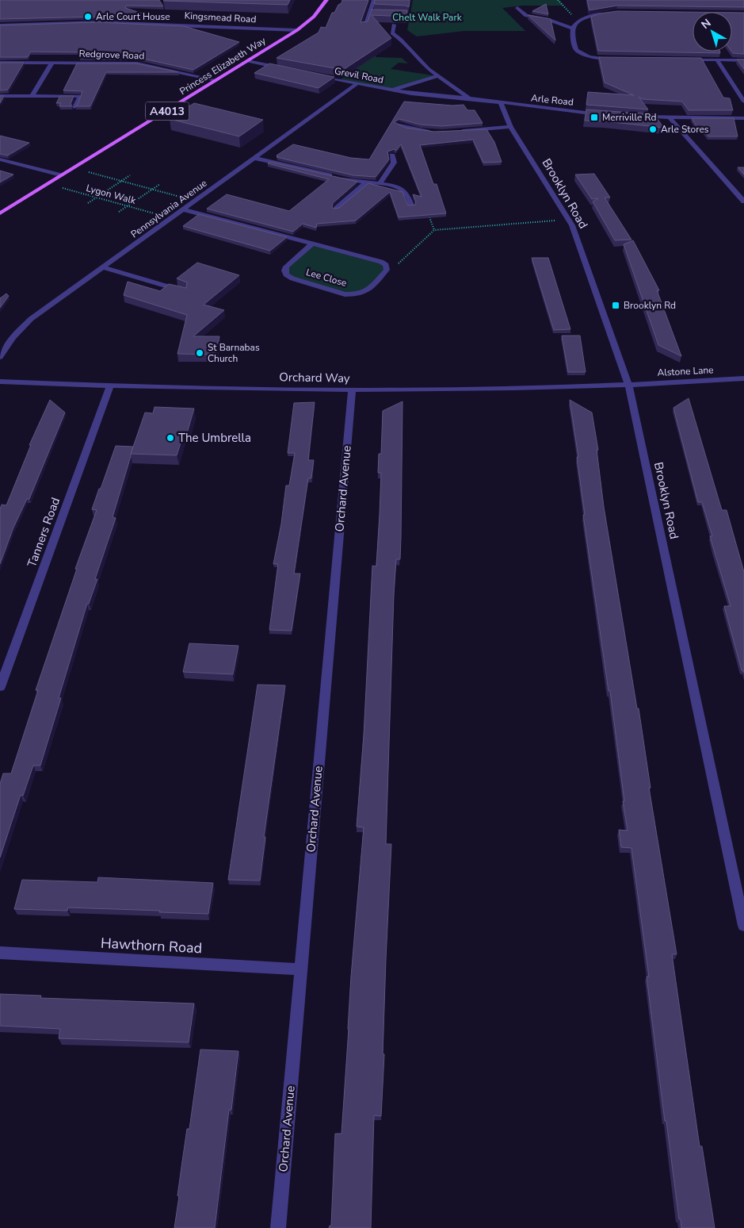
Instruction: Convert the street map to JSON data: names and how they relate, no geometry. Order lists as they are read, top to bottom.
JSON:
{
  "streets": {
    "main road": ["Princess Elizabeth Way", "A4013"],
    "street": [
      "Kingsmead Road",
      "Redgrove Road",
      "Grevil Road",
      "Arle Road",
      "Brooklyn Road",
      "Pennsylvania Avenue",
      "Lee Close",
      "Alstone Lane",
      "Orchard Way",
      "Orchard Avenue",
      "Tanners Road",
      "Hawthorn Road"
    ],
    "path": ["Lygon Walk"]
  },
  "crossings": [
    ["Kingsmead Road", "Princess Elizabeth Way"],
    ["Redgrove Road", "Princess Elizabeth Way"],
    ["Princess Elizabeth Way", "Lygon Walk"],
    ["Grevil Road", "Arle Road"],
    ["Grevil Road", "Pennsylvania Avenue"],
    ["Arle Road", "Brooklyn Road"],
    ["Brooklyn Road", "Alstone Lane"],
    ["Brooklyn Road", "Orchard Way"],
    ["Lygon Walk", "Pennsylvania Avenue"],
    ["Alstone Lane", "Orchard Way"],
    ["Orchard Way", "Orchard Avenue"],
    ["Orchard Way", "Tanners Road"],
    ["Orchard Avenue", "Hawthorn Road"]
  ],
  "parks": ["Chelt Walk Park"],
  "places": {
    "other": [
      "Arle Court House",
      "Arle Stores",
      "St Barnabas Church",
      "The Umbrella"
    ],
    "transit": ["Merriville Rd", "Brooklyn Rd"]
  },
  "north": "top left"
}
